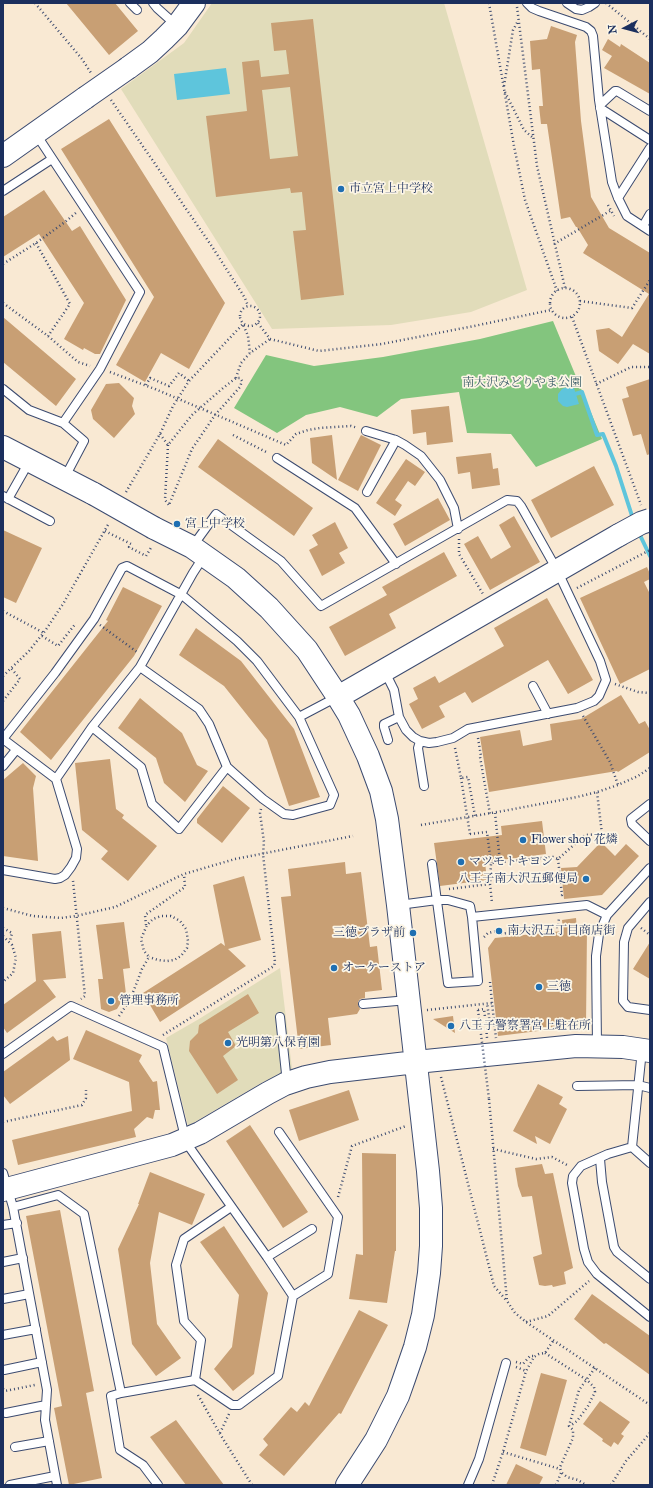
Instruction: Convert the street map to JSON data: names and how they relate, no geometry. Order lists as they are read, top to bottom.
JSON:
{
  "parks": ["南大沢みどりやま公園"],
  "places": [
    "市立宮上中学校",
    "宮上中学校",
    "Flower shop 花燐",
    "マツモトキヨシ",
    "八王子南大沢五郵便局",
    "南大沢五丁目商店街",
    "三徳プラザ前",
    "オーケーストア",
    "三徳",
    "管理事務所",
    "八王子警察署宮上駐在所",
    "光明第八保育園"
  ],
  "north": "left"
}
